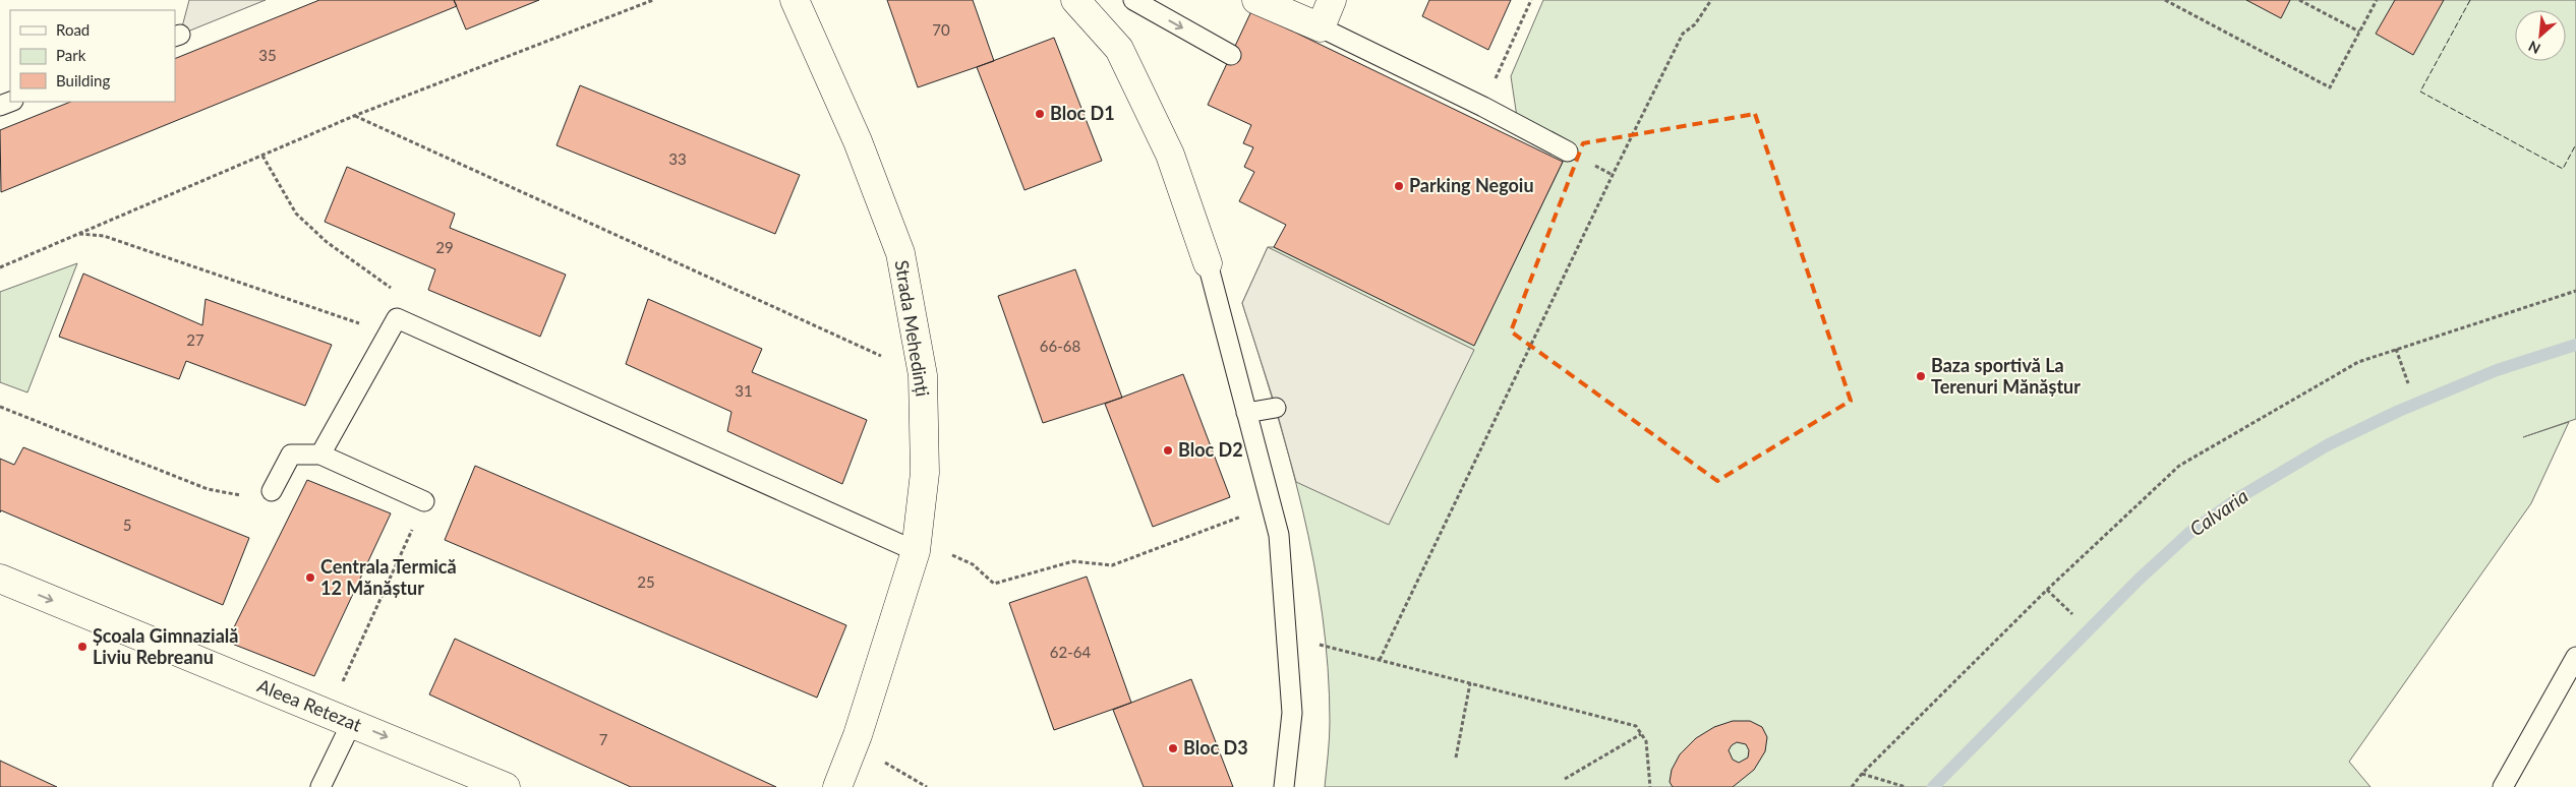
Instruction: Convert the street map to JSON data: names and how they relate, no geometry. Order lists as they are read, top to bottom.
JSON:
{
  "streets": {
    "street": ["Strada Mehedinți", "Aleea Retezat"]
  },
  "one_way": ["Aleea Retezat"],
  "water": ["Calvaria"],
  "places": [
    "Bloc D1",
    "Parking Negoiu",
    "Baza sportivă La Terenuri Mănăștur",
    "Bloc D2",
    "Centrala Termică 12 Mănăștur",
    "Școala Gimnazială Liviu Rebreanu",
    "Bloc D3"
  ],
  "house_numbers": [
    "70",
    "35",
    "33",
    "29",
    "27",
    "66-68",
    "31",
    "5",
    "25",
    "62-64",
    "7"
  ],
  "legend": ["Road", "Park", "Building"],
  "north": "bottom left"
}
